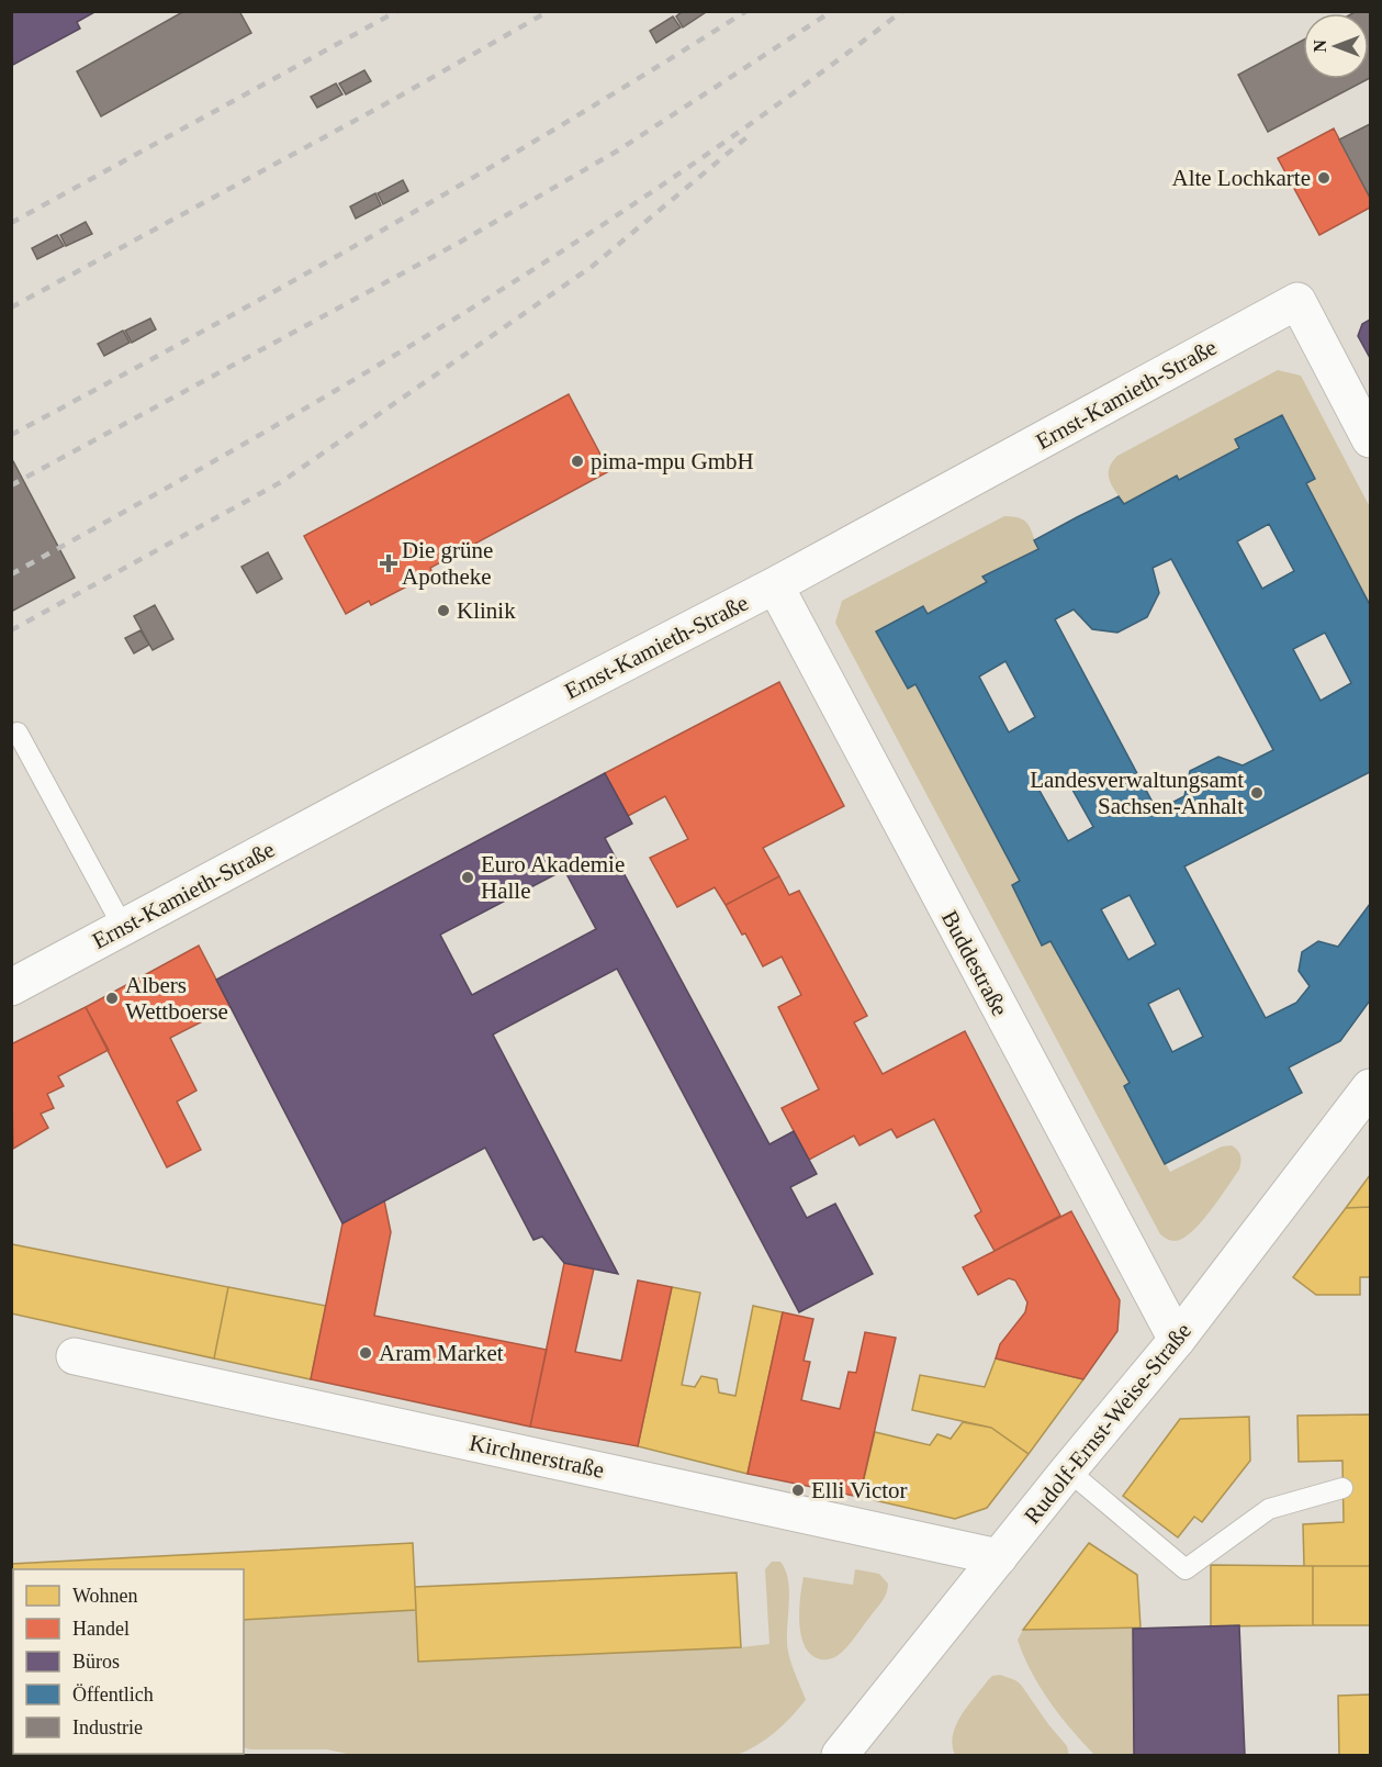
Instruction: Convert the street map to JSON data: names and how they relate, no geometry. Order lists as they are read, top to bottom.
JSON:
{
  "streets": {
    "street": [
      "Ernst-Kamieth-Straße",
      "Buddestraße",
      "Rudolf-Ernst-Weise-Straße",
      "Kirchnerstraße"
    ]
  },
  "crossings": [
    ["Ernst-Kamieth-Straße", "Buddestraße"],
    ["Buddestraße", "Rudolf-Ernst-Weise-Straße"],
    ["Rudolf-Ernst-Weise-Straße", "Kirchnerstraße"]
  ],
  "places": {
    "other": [
      "Alte Lochkarte",
      "pima-mpu GmbH",
      "Klinik",
      "Landesverwaltungsamt Sachsen-Anhalt",
      "Euro Akademie Halle",
      "Albers Wettboerse",
      "Aram Market",
      "Elli Victor"
    ],
    "health": ["Die grüne Apotheke"]
  },
  "legend": [
    "Wohnen",
    "Handel",
    "Büros",
    "Öffentlich",
    "Industrie"
  ],
  "north": "left"
}
